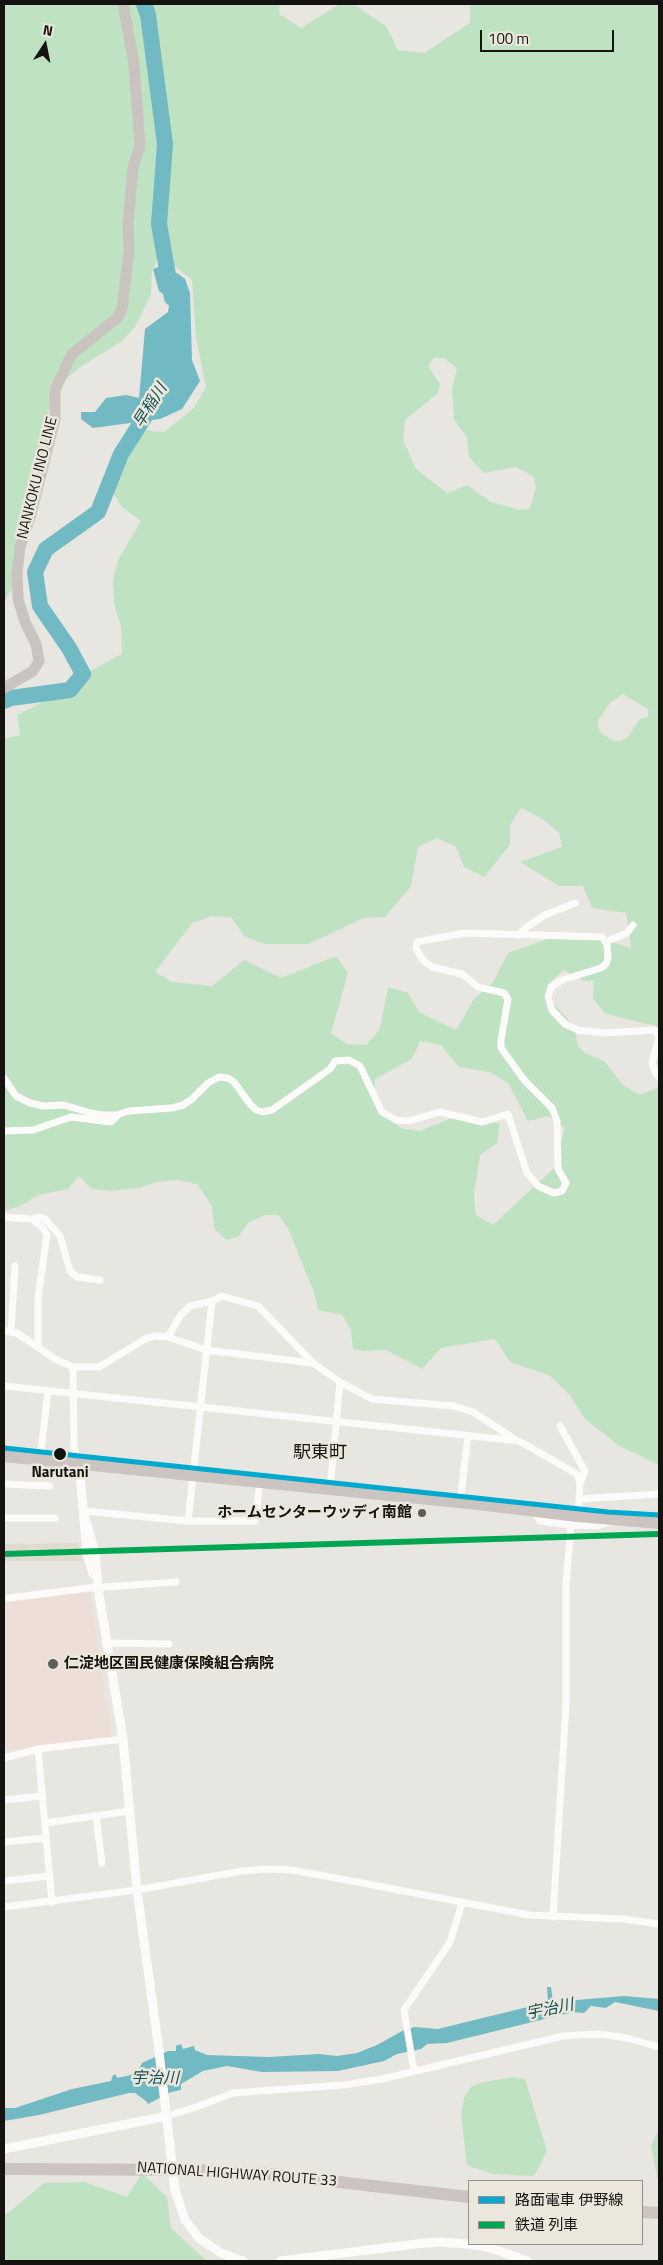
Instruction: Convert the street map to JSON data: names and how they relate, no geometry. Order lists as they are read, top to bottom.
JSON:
{
  "streets": {
    "highway": ["NATIONAL HIGHWAY ROUTE 33"],
    "main road": ["NANKOKU INO LINE"]
  },
  "districts": ["駅東町"],
  "water": ["早稲川", "宇治川"],
  "places": ["Narutani", "ホームセンターウッディ南館", "仁淀地区国民健康保険組合病院"],
  "lines": ["tram line 伊野線", "rail line 列車"],
  "legend": ["路面電車 伊野線", "鉄道 列車"],
  "scale_bar": "100 m",
  "north": "top"
}
